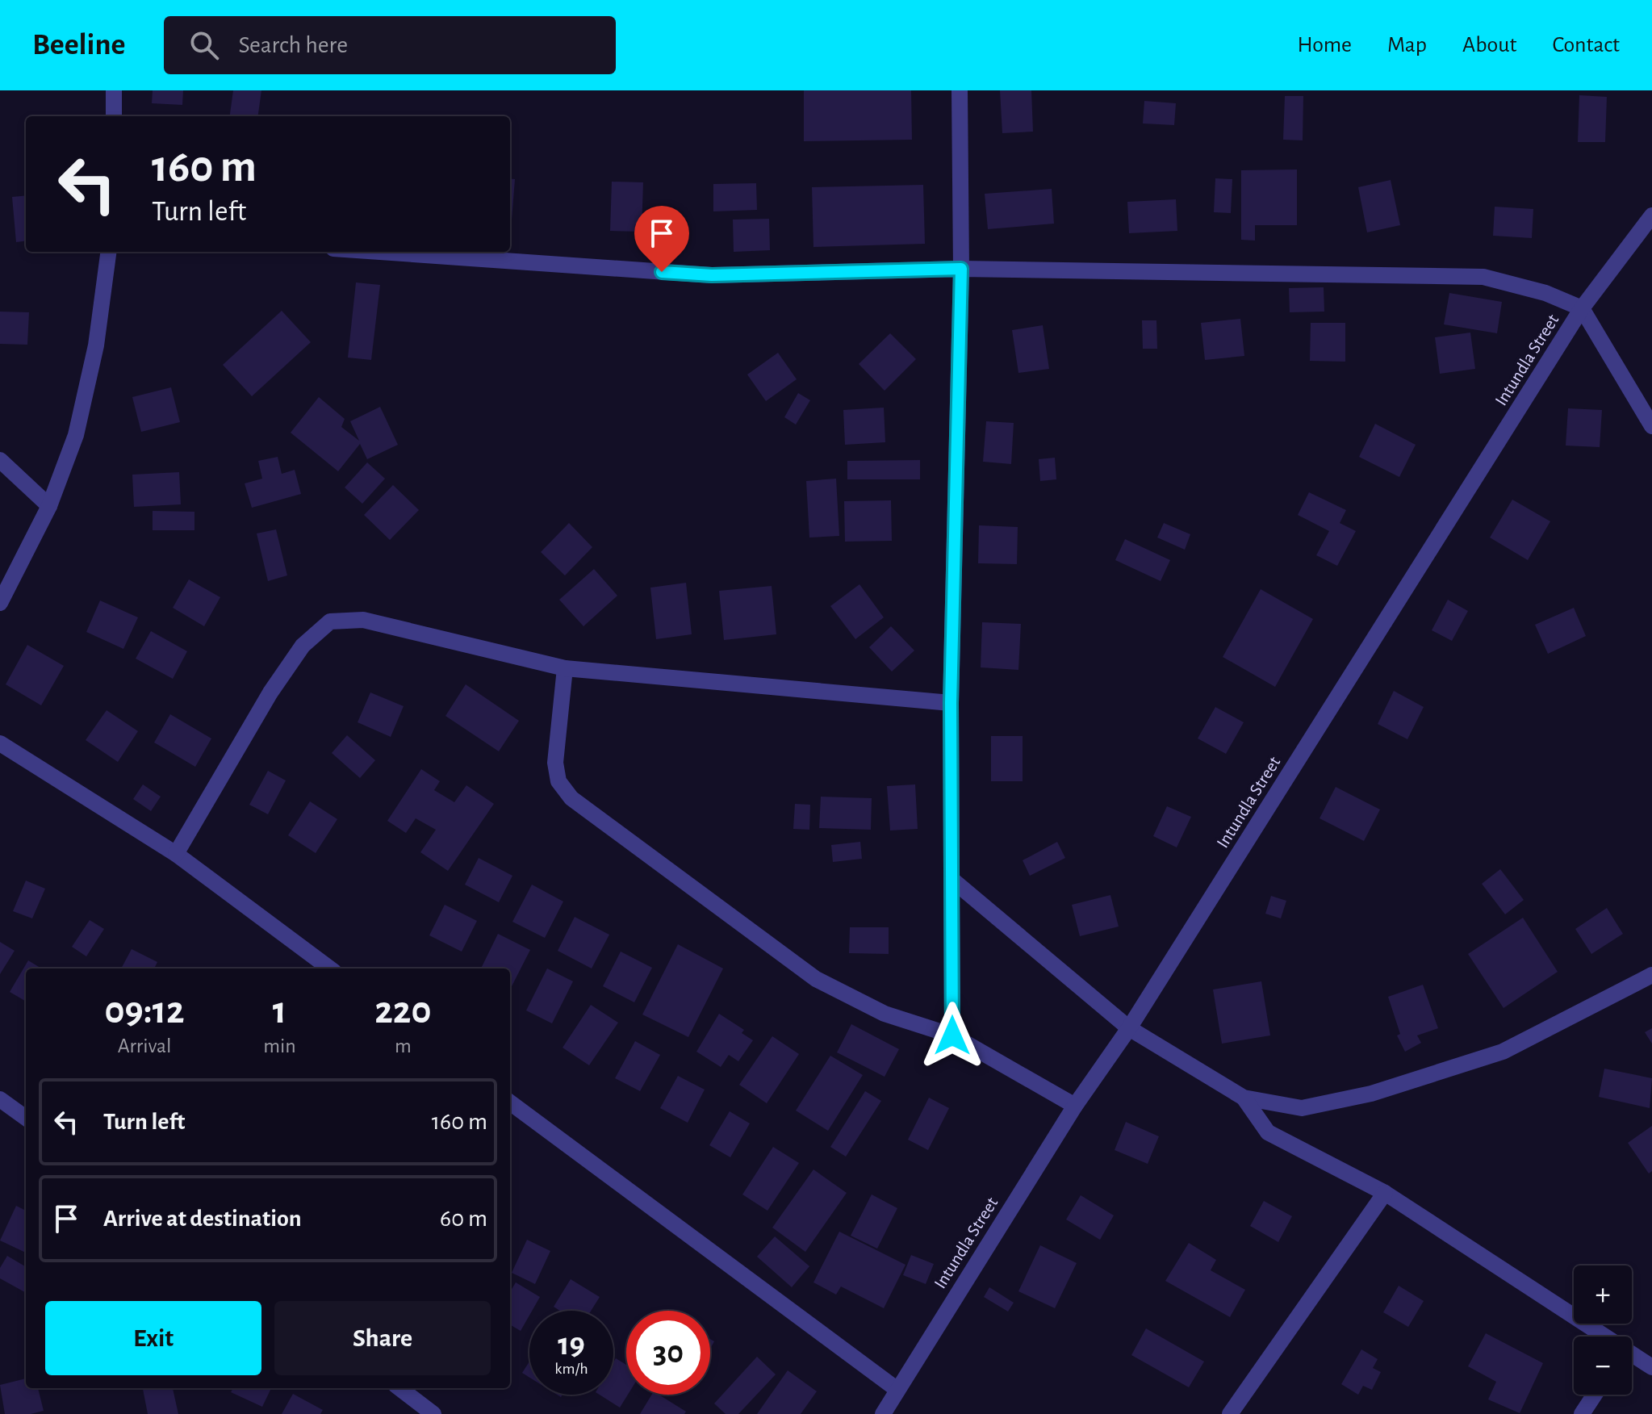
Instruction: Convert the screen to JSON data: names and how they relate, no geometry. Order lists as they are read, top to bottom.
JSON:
{
  "streets": {
    "street": ["Intundla Street"]
  },
  "page": {
    "header": "Beeline",
    "search": "Search here",
    "nav": [
      "Home",
      "Map",
      "About",
      "Contact"
    ],
    "turn": ["160 m", "Turn left"],
    "eta": [
      "09:12",
      "Arrival",
      "1",
      "min",
      "220",
      "m"
    ],
    "list": [
      {
        "name": "Turn left",
        "value": "160 m"
      },
      {
        "name": "Arrive at destination",
        "value": "60 m"
      }
    ],
    "map_buttons": ["+", "−"],
    "buttons": ["Exit", "Share"],
    "speed": "19 km/h",
    "limit": "30"
  }
}
